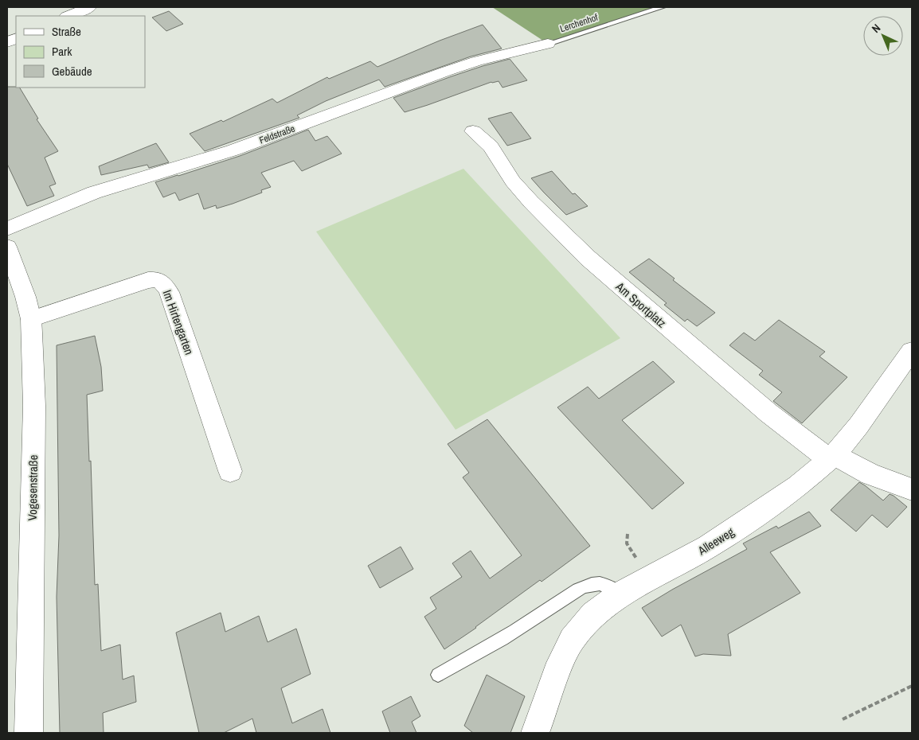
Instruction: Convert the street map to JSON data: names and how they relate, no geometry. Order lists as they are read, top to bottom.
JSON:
{
  "streets": {
    "street": [
      "Feldstraße",
      "Am Sportplatz",
      "Im Hirtengarten",
      "Vogesenstraße",
      "Alleeweg"
    ],
    "lane": ["Lerchenhof"]
  },
  "crossings": [
    ["Lerchenhof", "Feldstraße"],
    ["Am Sportplatz", "Alleeweg"],
    ["Im Hirtengarten", "Vogesenstraße"]
  ],
  "legend": ["Straße", "Park", "Gebäude"],
  "north": "top left"
}
